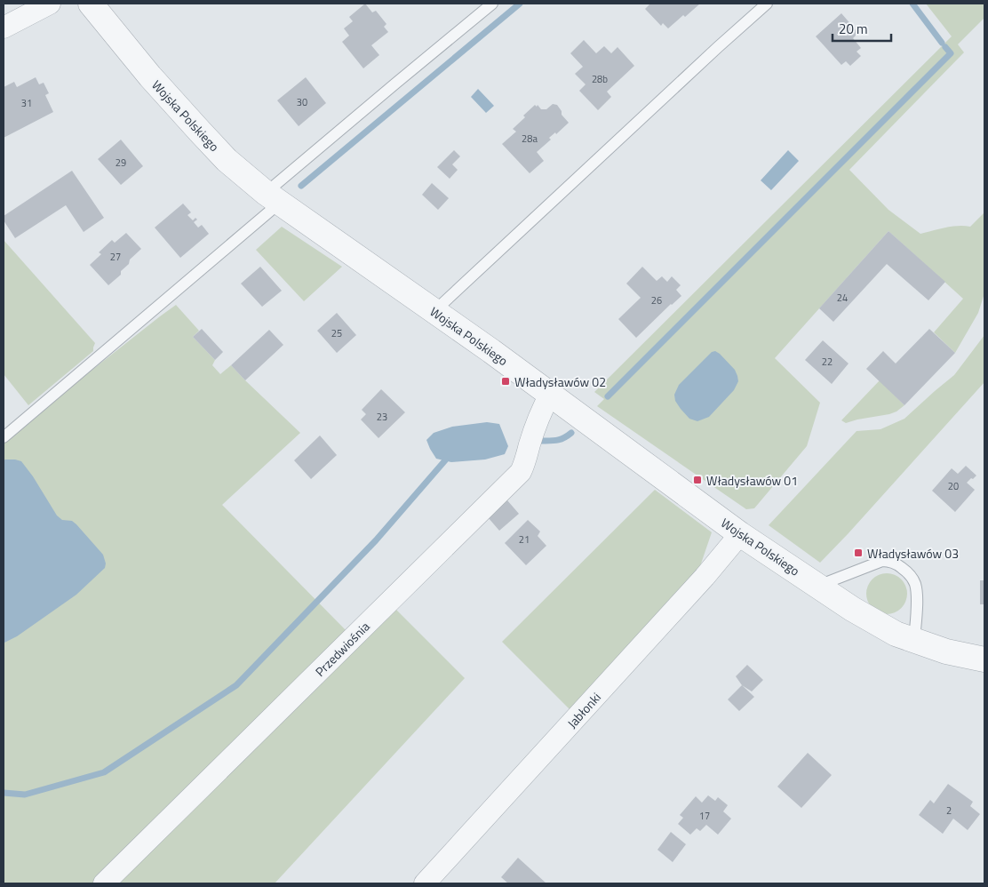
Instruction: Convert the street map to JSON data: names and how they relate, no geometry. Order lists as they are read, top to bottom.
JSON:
{
  "streets": {
    "street": ["Wojska Polskiego", "Przedwiośnia", "Jabłonki"]
  },
  "crossings": [
    ["Wojska Polskiego", "Przedwiośnia"],
    ["Wojska Polskiego", "Jabłonki"]
  ],
  "places": {
    "transit": ["Władysławów 02", "Władysławów 01", "Władysławów 03"]
  },
  "house_numbers": [
    "28b",
    "30",
    "31",
    "28a",
    "29",
    "27",
    "24",
    "26",
    "25",
    "22",
    "23",
    "20",
    "21",
    "2",
    "17"
  ],
  "scale_bar": "20 m"
}
